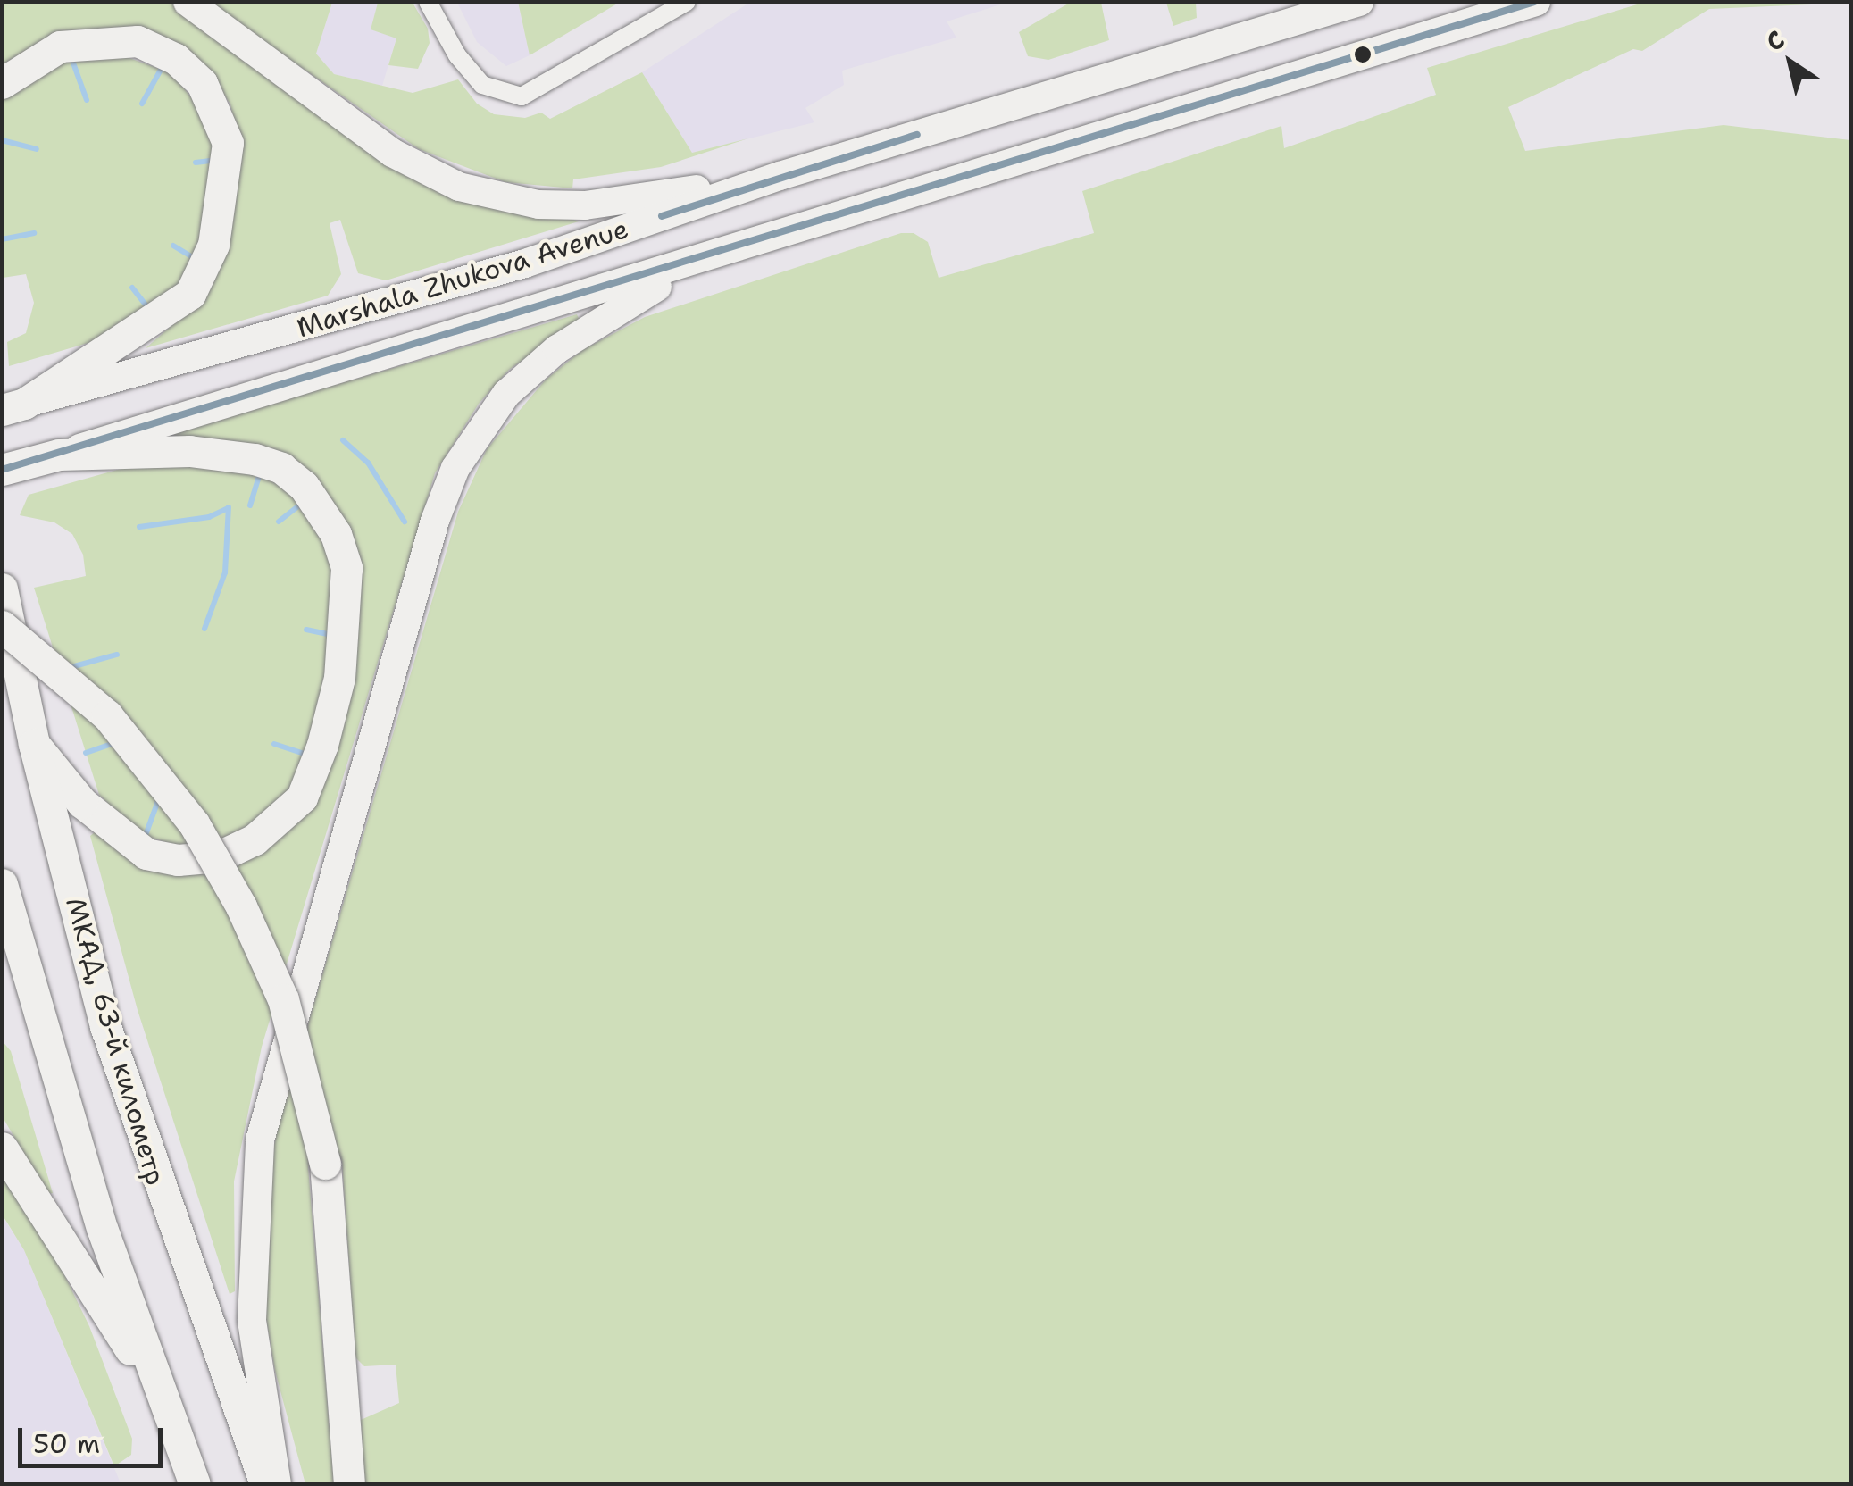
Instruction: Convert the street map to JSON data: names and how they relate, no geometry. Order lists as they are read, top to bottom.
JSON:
{
  "streets": {
    "highway": ["МКАД, 63-й километр"],
    "main road": ["Marshala Zhukova Avenue"]
  },
  "scale_bar": "50 m",
  "north": "top left"
}
